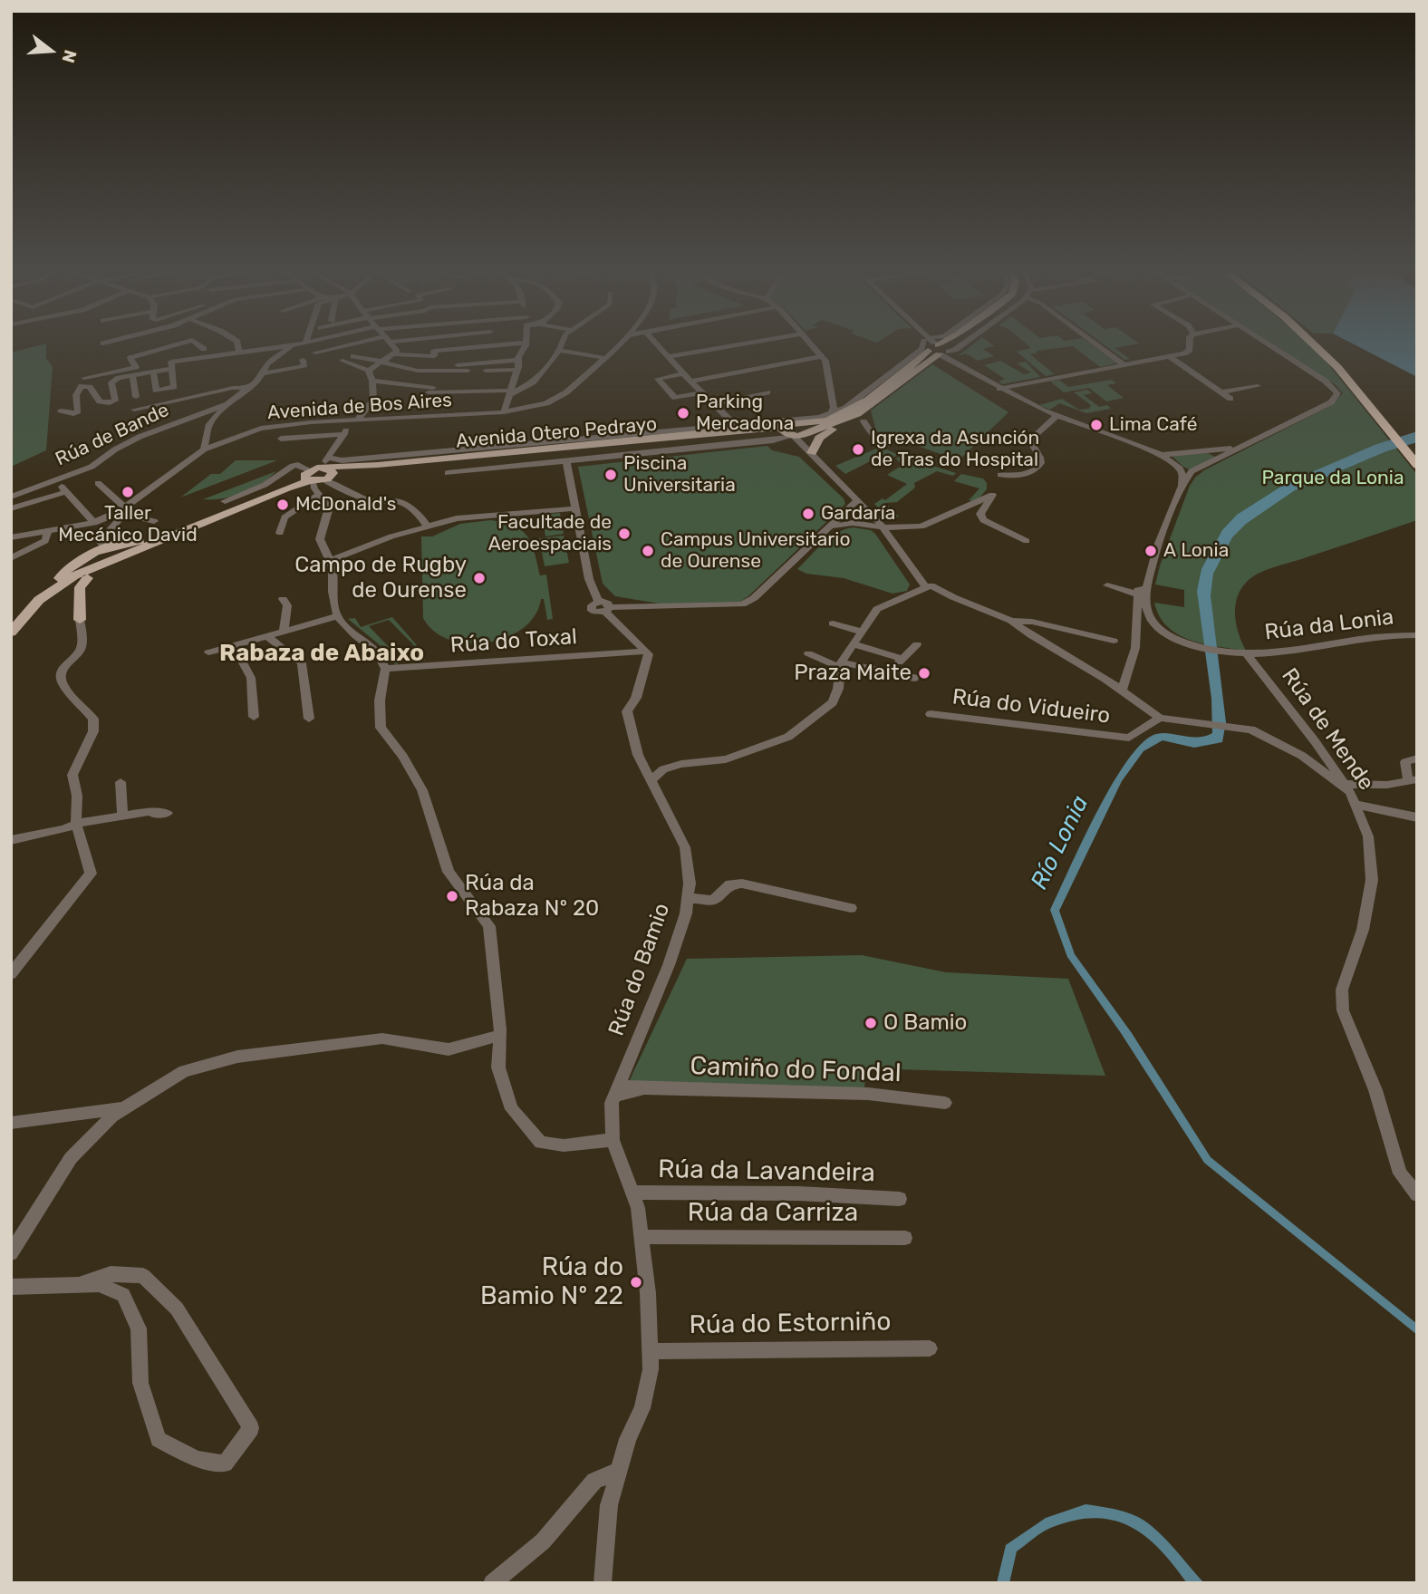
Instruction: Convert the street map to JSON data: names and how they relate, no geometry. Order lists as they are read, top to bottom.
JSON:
{
  "streets": {
    "main road": ["Avenida Otero Pedrayo"],
    "street": [
      "Avenida de Bos Aires",
      "Rúa de Bande",
      "Rúa da Lonia",
      "Rúa do Toxal",
      "Rúa do Vidueiro",
      "Rúa de Mende",
      "Rúa do Bamio",
      "Camiño do Fondal",
      "Rúa da Lavandeira",
      "Rúa da Carriza",
      "Rúa do Estorniño"
    ]
  },
  "crossings": [
    ["Rúa da Lonia", "Rúa de Mende"],
    ["Rúa do Toxal", "Rúa do Bamio"],
    ["Rúa do Bamio", "Camiño do Fondal"],
    ["Rúa do Bamio", "Rúa da Lavandeira"],
    ["Rúa do Bamio", "Rúa da Carriza"],
    ["Rúa do Bamio", "Rúa do Estorniño"]
  ],
  "districts": ["Rabaza de Abaixo"],
  "water": ["Río Lonia"],
  "parks": ["Parque da Lonia"],
  "places": [
    "Parking Mercadona",
    "Lima Café",
    "Igrexa da Asunción de Tras do Hospital",
    "Piscina Universitaria",
    "Taller Mecánico David",
    "McDonald's",
    "Gardaría",
    "Facultade de Aeroespaciais",
    "Campus Universitario de Ourense",
    "A Lonia",
    "Campo de Rugby de Ourense",
    "Praza Maite",
    "Rúa da Rabaza Nº 20",
    "O Bamio",
    "Rúa do Bamio Nº 22"
  ],
  "north": "right"
}
